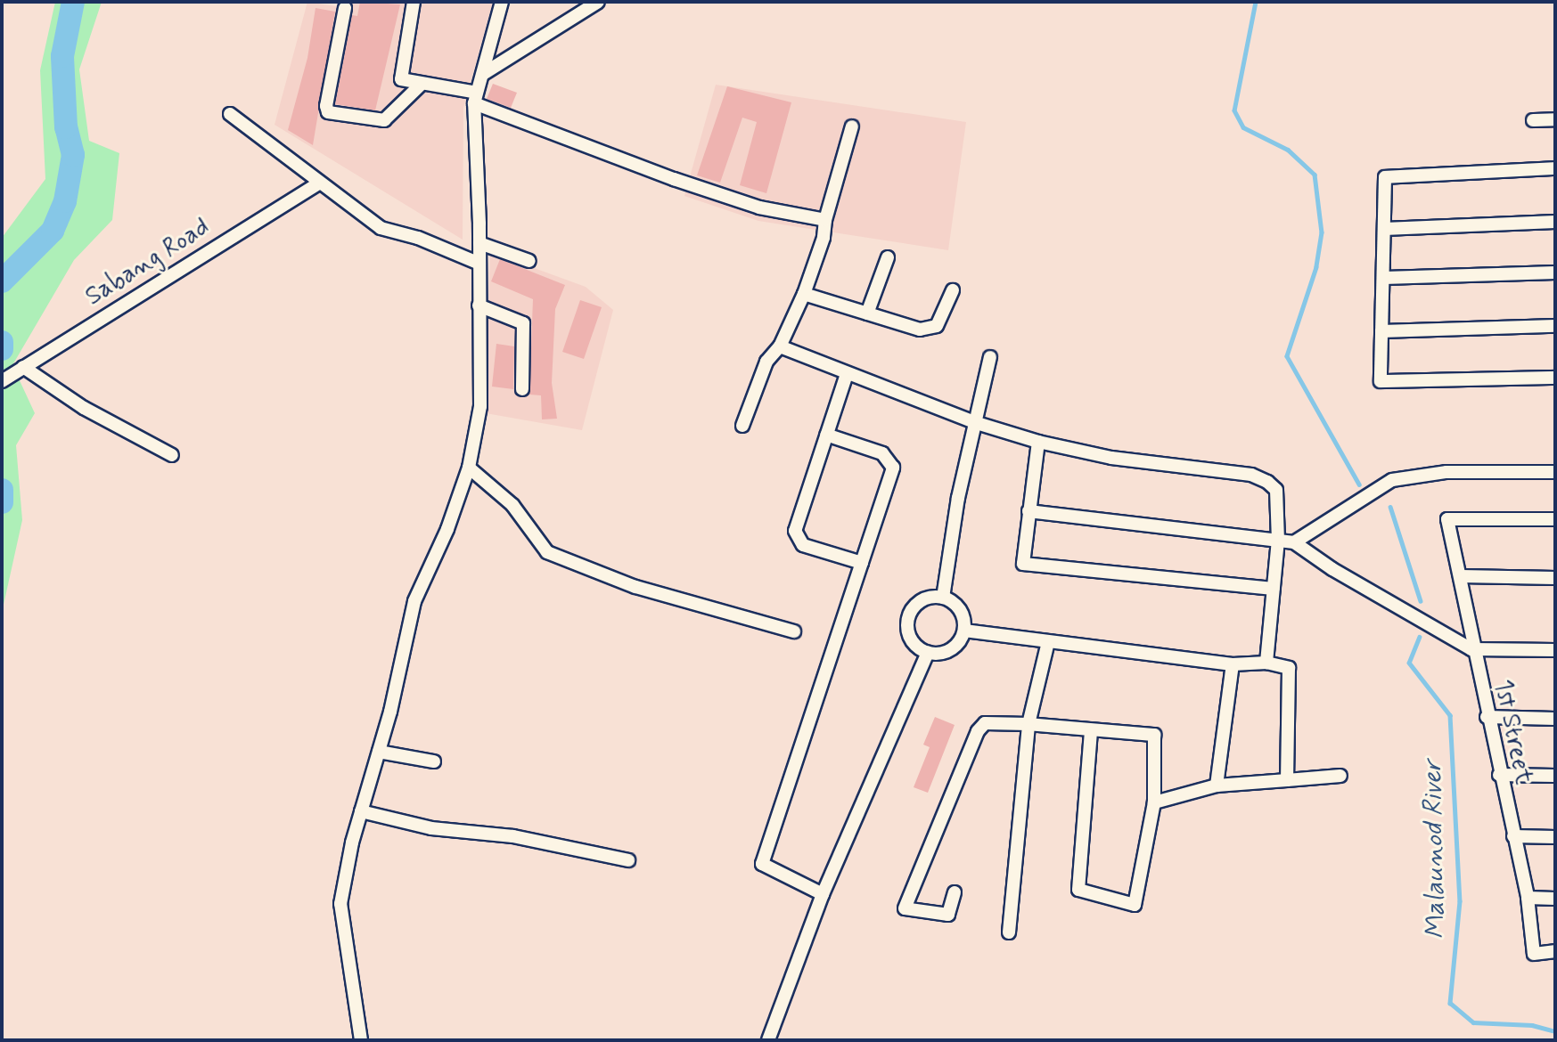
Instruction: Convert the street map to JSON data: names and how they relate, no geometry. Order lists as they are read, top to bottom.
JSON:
{
  "streets": {
    "street": ["Sabang Road", "1st Street"]
  },
  "water": ["Malaunod River"]
}
